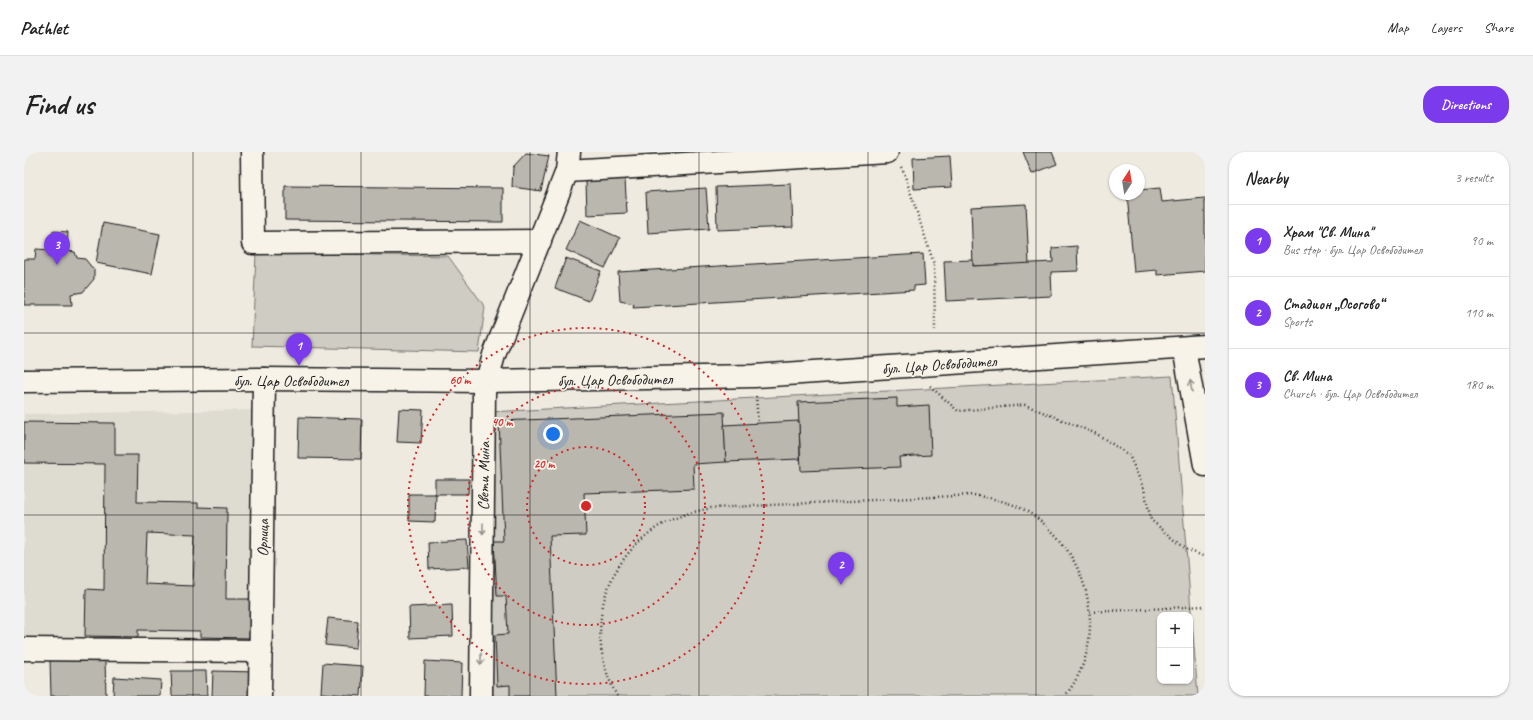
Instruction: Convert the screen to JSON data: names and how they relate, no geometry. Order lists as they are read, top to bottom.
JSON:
{
  "streets": {
    "street": ["бул. Цар Освободител", "Свети Мина", "Орлица"]
  },
  "crossings": [
    ["бул. Цар Освободител", "Свети Мина"],
    ["бул. Цар Освободител", "Орлица"]
  ],
  "one_way": ["Свети Мина"],
  "north": "top",
  "page": {
    "header": "Pathlet",
    "nav": ["Map", "Layers", "Share"],
    "buttons": "Directions",
    "title": "Find us",
    "heading": ["Nearby", "3 results"],
    "list": [
      {
        "mark": "1",
        "name": "Храм \"Св. Мина\"",
        "note": "Bus stop · бул. Цар Освободител",
        "value": "90 m"
      },
      {
        "mark": "2",
        "name": "Стадион „Осогово“",
        "note": "Sports",
        "value": "110 m"
      },
      {
        "mark": "3",
        "name": "Св. Мина",
        "note": "Church · бул. Цар Освободител",
        "value": "180 m"
      }
    ],
    "pins": ["3", "1", "2"],
    "map_buttons": ["+", "−"]
  },
  "rings": ["60 m", "40 m", "20 m"]
}
